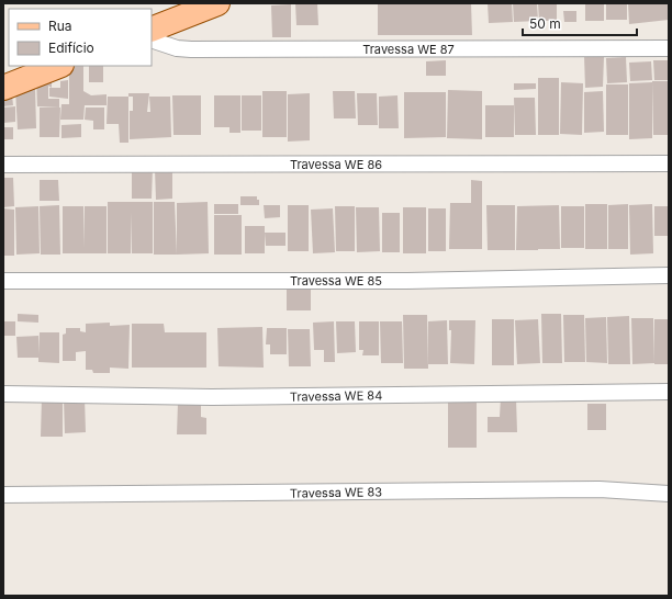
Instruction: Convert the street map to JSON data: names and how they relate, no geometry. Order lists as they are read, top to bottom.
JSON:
{
  "streets": {
    "street": [
      "Travessa WE 87",
      "Travessa WE 86",
      "Travessa WE 85",
      "Travessa WE 84",
      "Travessa WE 83"
    ]
  },
  "legend": ["Rua", "Edifício"],
  "scale_bar": "50 m"
}
